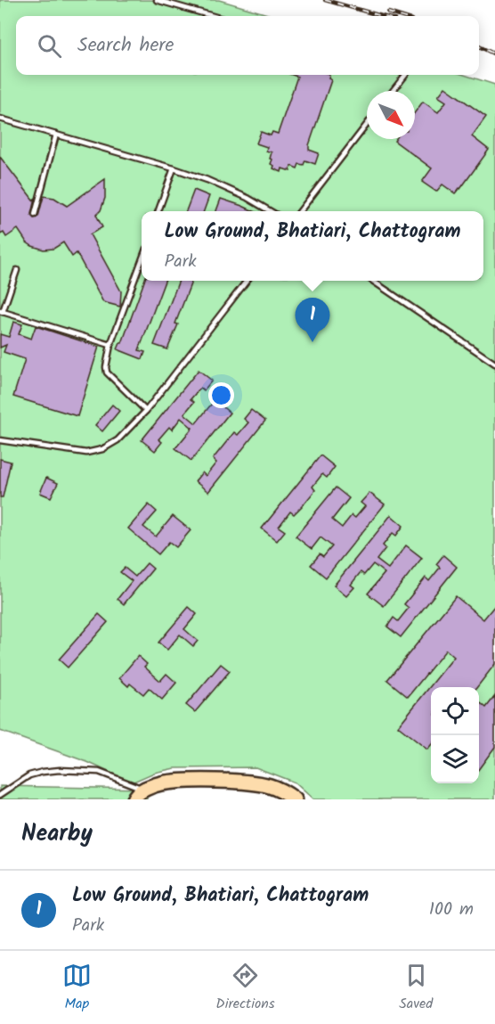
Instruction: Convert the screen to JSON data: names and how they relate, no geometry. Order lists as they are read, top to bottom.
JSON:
{
  "north": "bottom right",
  "page": {
    "search": "Search here",
    "popup": ["Low Ground, Bhatiari, Chattogram", "Park"],
    "pins": "1",
    "heading": "Nearby",
    "list": [
      {
        "mark": "1",
        "name": "Low Ground, Bhatiari, Chattogram",
        "note": "Park",
        "value": "100 m"
      }
    ],
    "nav": ["Map", "Directions", "Saved"]
  }
}
